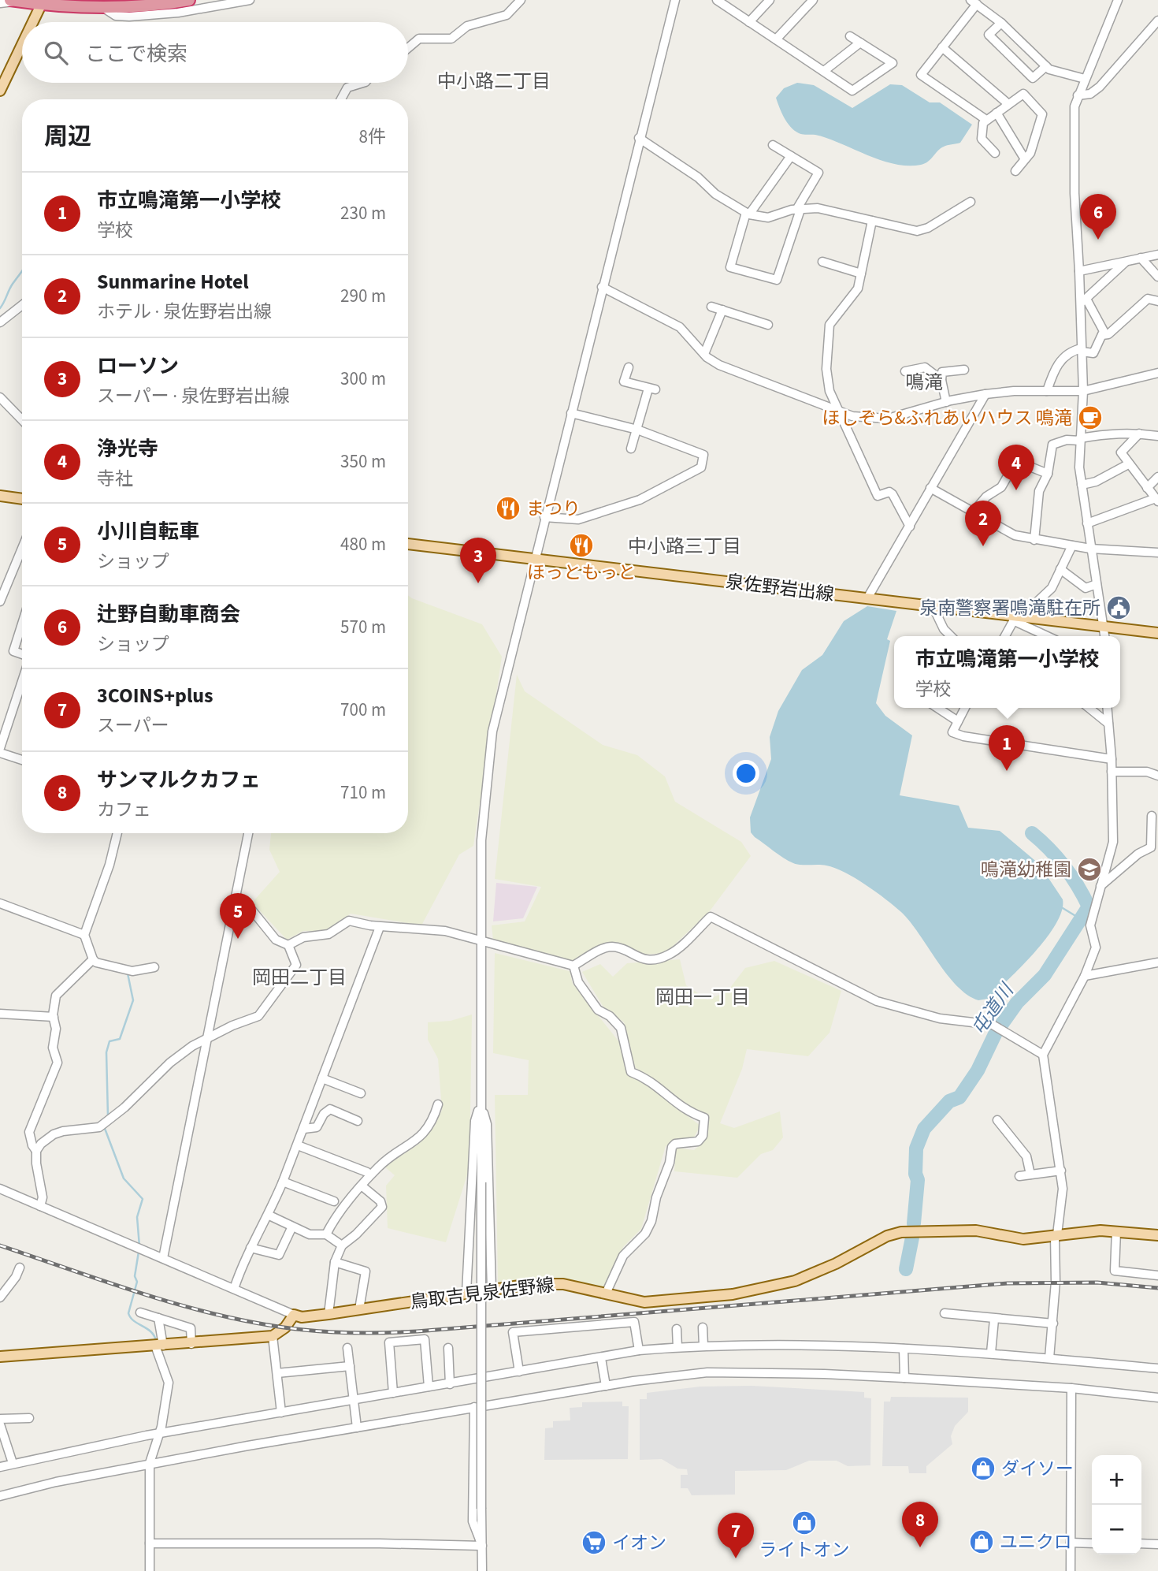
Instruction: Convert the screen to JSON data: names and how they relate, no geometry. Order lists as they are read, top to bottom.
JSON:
{
  "streets": {
    "main road": ["泉佐野岩出線", "鳥取吉見泉佐野線"]
  },
  "districts": [
    "中小路二丁目",
    "鳴滝",
    "中小路三丁目",
    "岡田二丁目",
    "岡田一丁目"
  ],
  "water": ["屯道川"],
  "places": {
    "cafe": ["ほしぞら&ふれあいハウス 鳴滝"],
    "restaurant": ["まつり", "ほっともっと"],
    "public building": ["泉南警察署鳴滝駐在所"],
    "school or university": ["鳴滝幼稚園"],
    "shop": ["ダイソー", "ライトオン", "ユニクロ"],
    "supermarket": ["イオン"]
  },
  "page": {
    "search": "ここで検索",
    "heading": ["周辺", "8件"],
    "list": [
      {
        "mark": "1",
        "name": "市立鳴滝第一小学校",
        "note": "学校",
        "value": "230 m"
      },
      {
        "mark": "2",
        "name": "Sunmarine Hotel",
        "note": "ホテル · 泉佐野岩出線",
        "value": "290 m"
      },
      {
        "mark": "3",
        "name": "ローソン",
        "note": "スーパー · 泉佐野岩出線",
        "value": "300 m"
      },
      {
        "mark": "4",
        "name": "浄光寺",
        "note": "寺社",
        "value": "350 m"
      },
      {
        "mark": "5",
        "name": "小川自転車",
        "note": "ショップ",
        "value": "480 m"
      },
      {
        "mark": "6",
        "name": "辻野自動車商会",
        "note": "ショップ",
        "value": "570 m"
      },
      {
        "mark": "7",
        "name": "3COINS+plus",
        "note": "スーパー",
        "value": "700 m"
      },
      {
        "mark": "8",
        "name": "サンマルクカフェ",
        "note": "カフェ",
        "value": "710 m"
      }
    ],
    "pins": [
      "6",
      "4",
      "2",
      "3",
      "1",
      "5",
      "8",
      "7"
    ],
    "popup": ["市立鳴滝第一小学校", "学校"],
    "map_buttons": ["+", "−"]
  }
}
